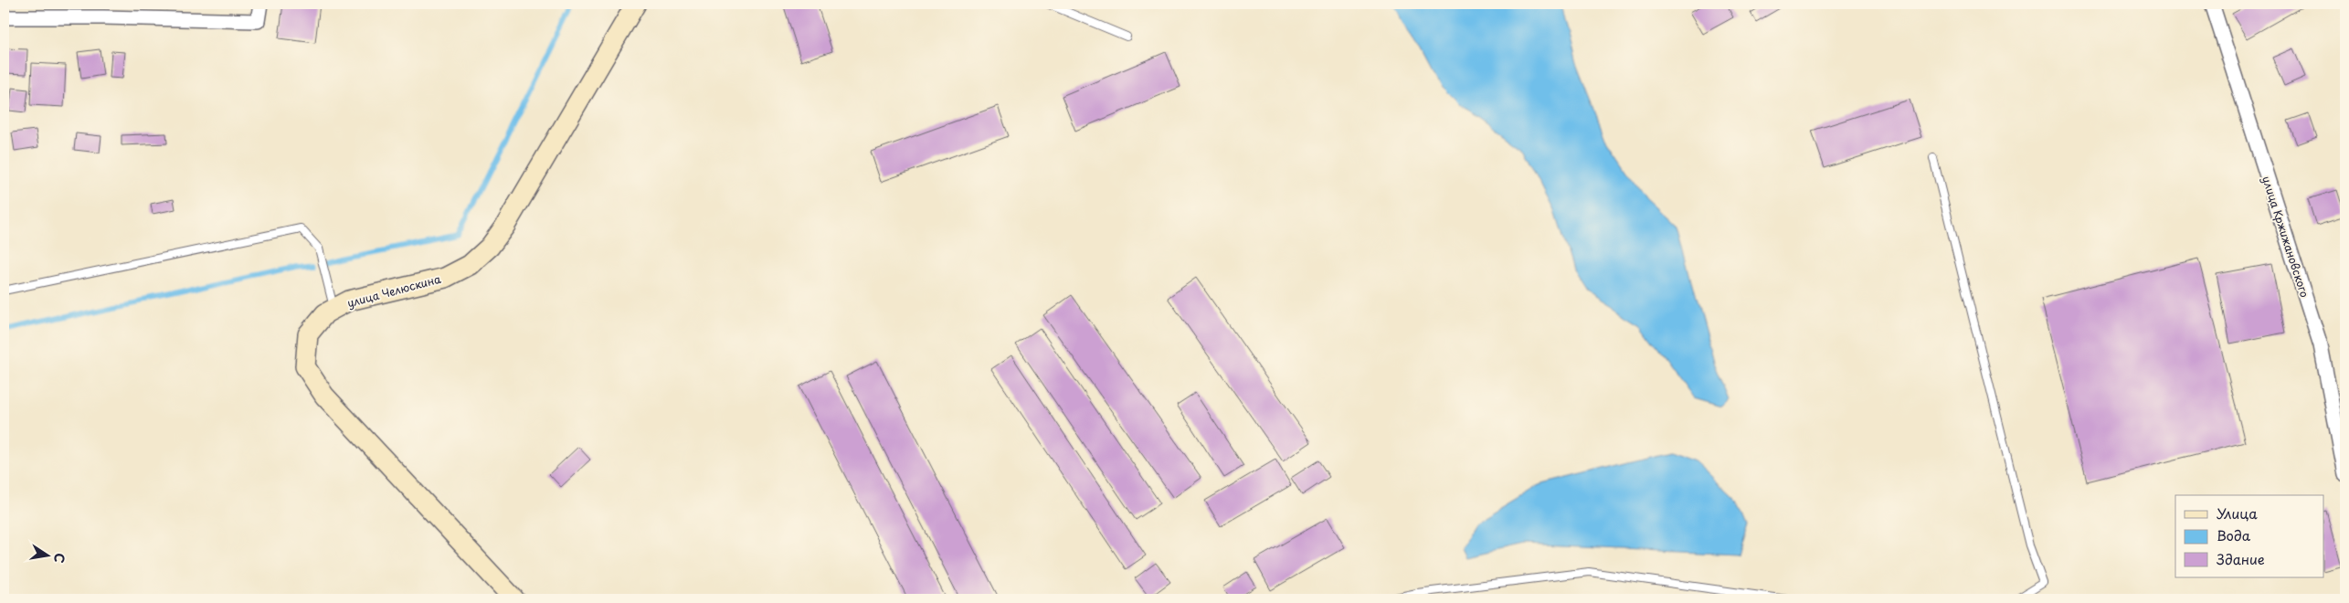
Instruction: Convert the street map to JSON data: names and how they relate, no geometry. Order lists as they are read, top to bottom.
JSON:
{
  "streets": {
    "street": ["улица Кржижановского", "улица Челюскина"]
  },
  "legend": ["Улица", "Вода", "Здание"],
  "north": "right"
}
